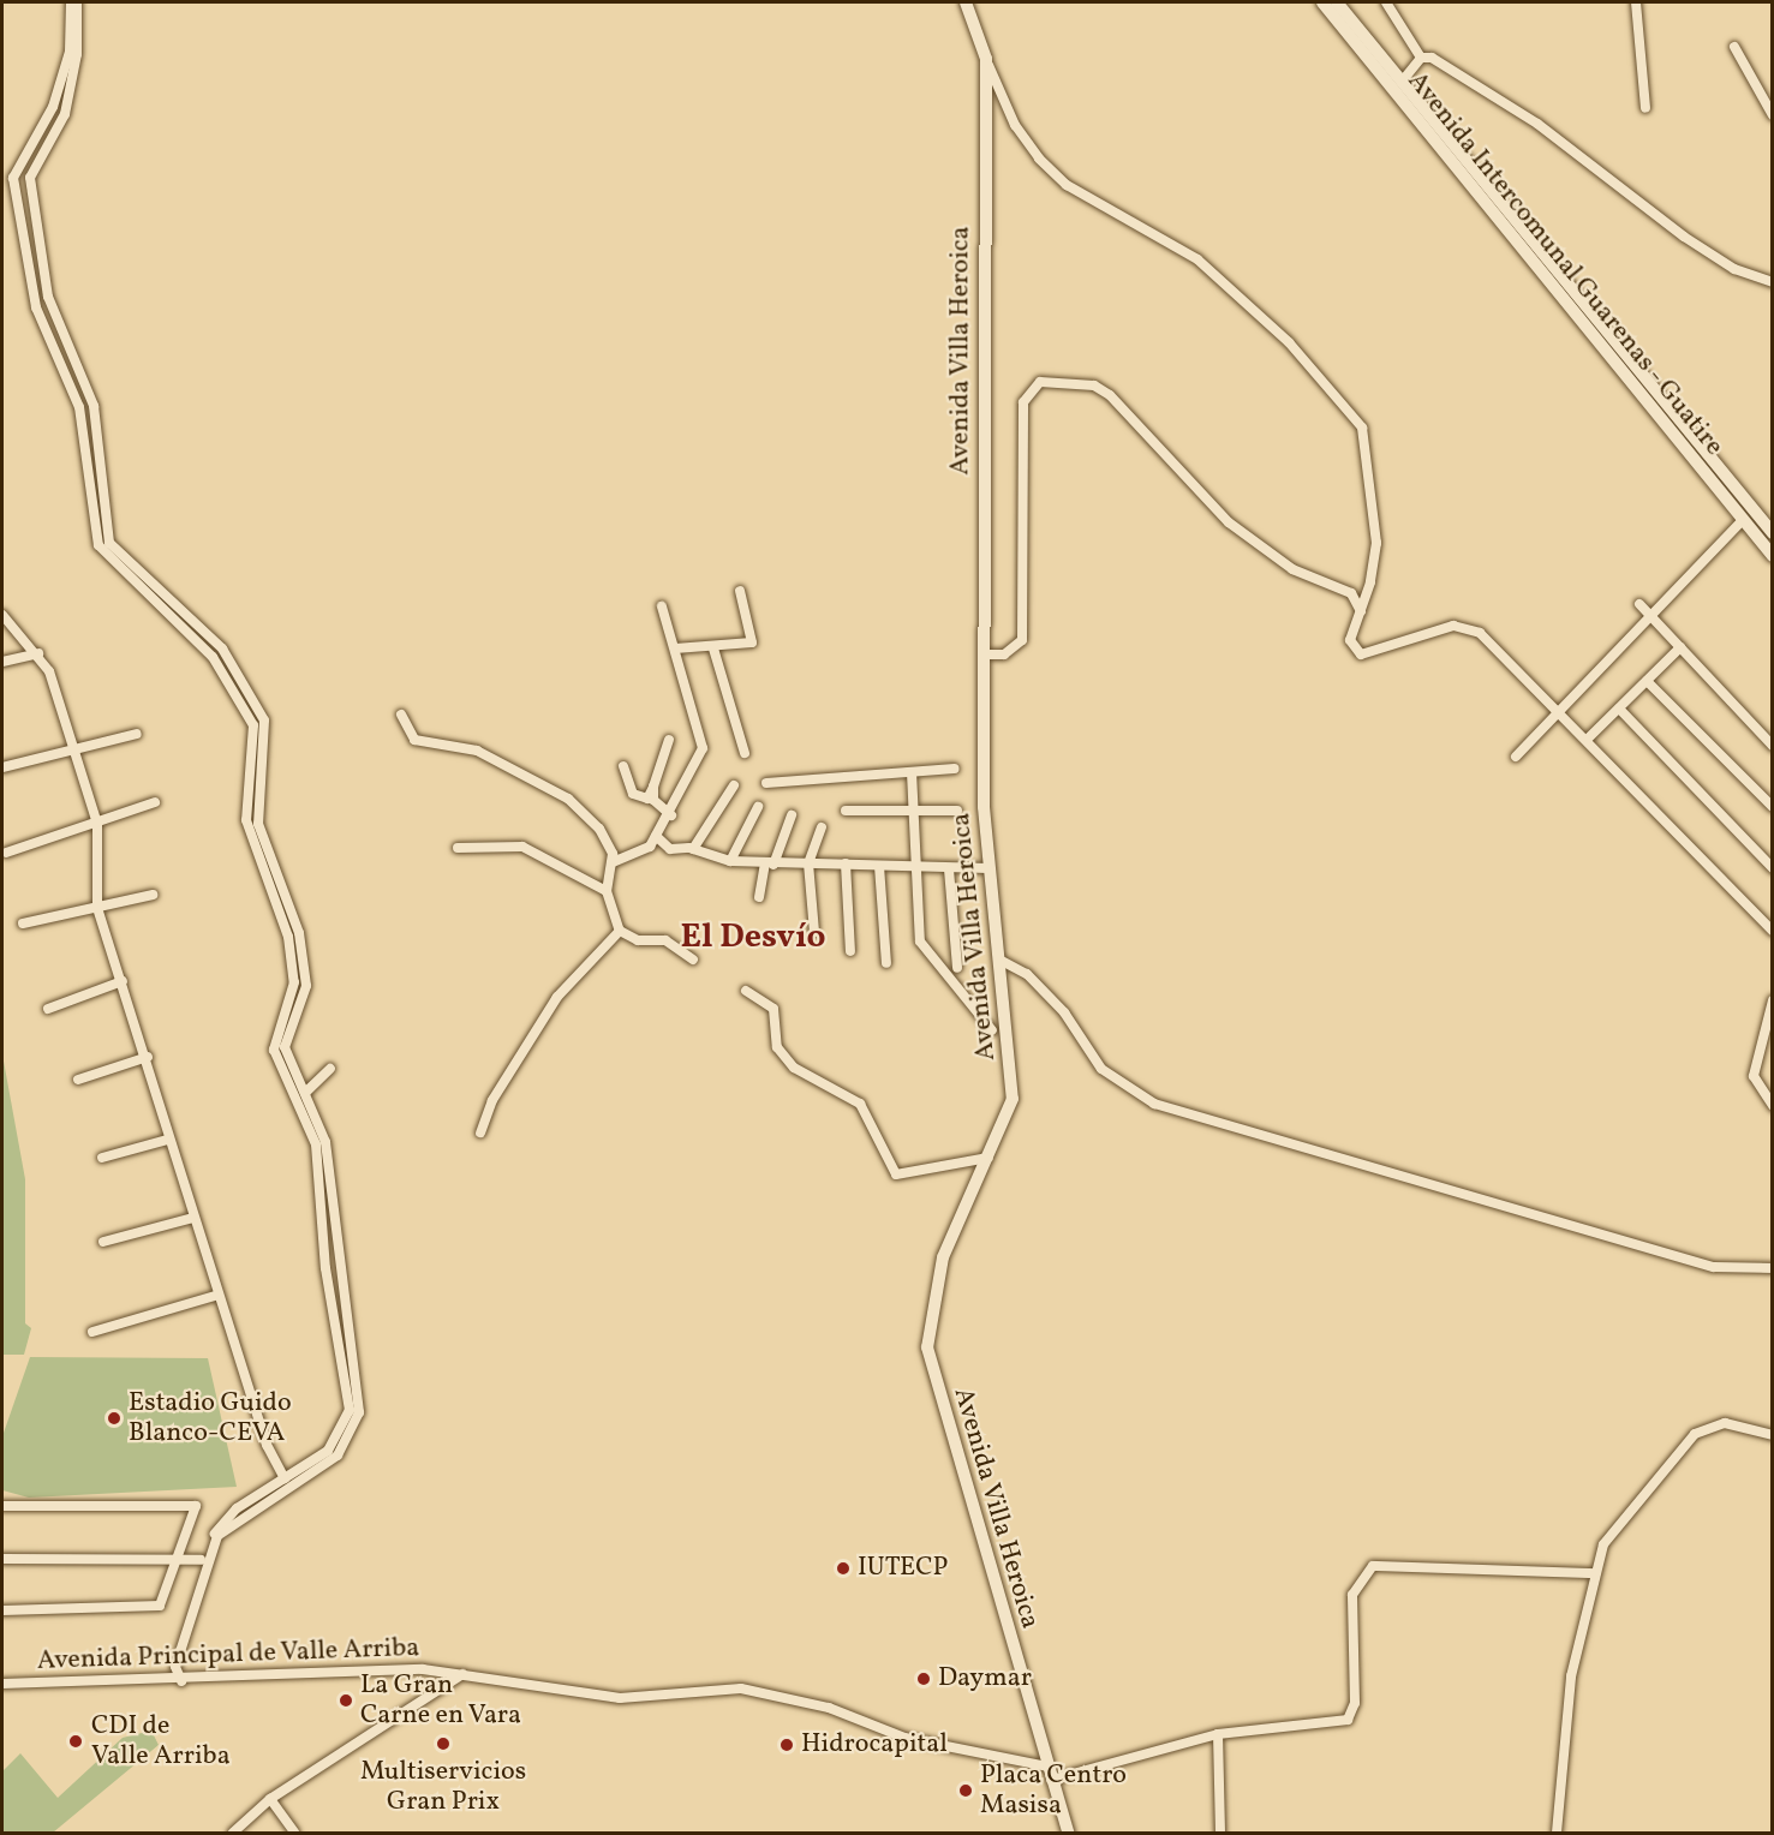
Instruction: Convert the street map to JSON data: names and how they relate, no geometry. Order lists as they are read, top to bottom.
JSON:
{
  "streets": {
    "main road": ["Avenida Intercomunal Guarenas - Guatire", "Avenida Villa Heroica"],
    "street": ["Avenida Principal de Valle Arriba"]
  },
  "crossings": [
    ["Avenida Villa Heroica", "Avenida Principal de Valle Arriba"]
  ],
  "districts": ["El Desvío"],
  "places": [
    "Estadio Guido Blanco-CEVA",
    "IUTECP",
    "Daymar",
    "La Gran Carne en Vara",
    "CDI de Valle Arriba",
    "Multiservicios Gran Prix",
    "Hidrocapital",
    "Placa Centro Masisa"
  ]
}
